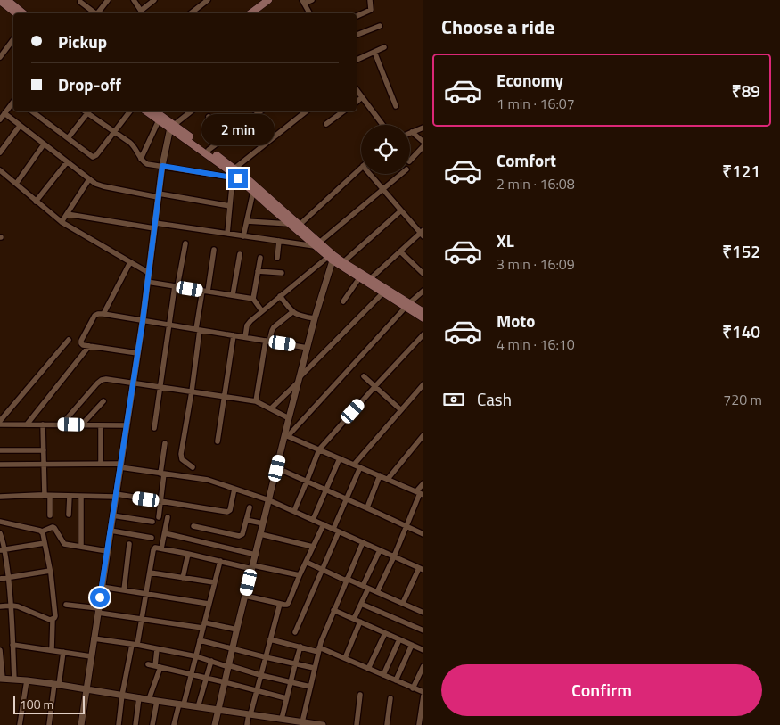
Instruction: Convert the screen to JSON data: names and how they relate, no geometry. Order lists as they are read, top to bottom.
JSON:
{
  "scale_bar": "100 m",
  "page": {
    "heading": "Choose a ride",
    "banner": ["Pickup", "Drop-off"],
    "list": [
      {
        "name": "Economy",
        "note": "1 min · 16:07",
        "value": "₹89"
      },
      {
        "name": "Comfort",
        "note": "2 min · 16:08",
        "value": "₹121"
      },
      {
        "name": "XL",
        "note": "3 min · 16:09",
        "value": "₹152"
      },
      {
        "name": "Moto",
        "note": "4 min · 16:10",
        "value": "₹140"
      }
    ],
    "bubble": "2 min",
    "pay": ["Cash", "720 m"],
    "buttons": "Confirm",
    "scale": "100 m"
  }
}
